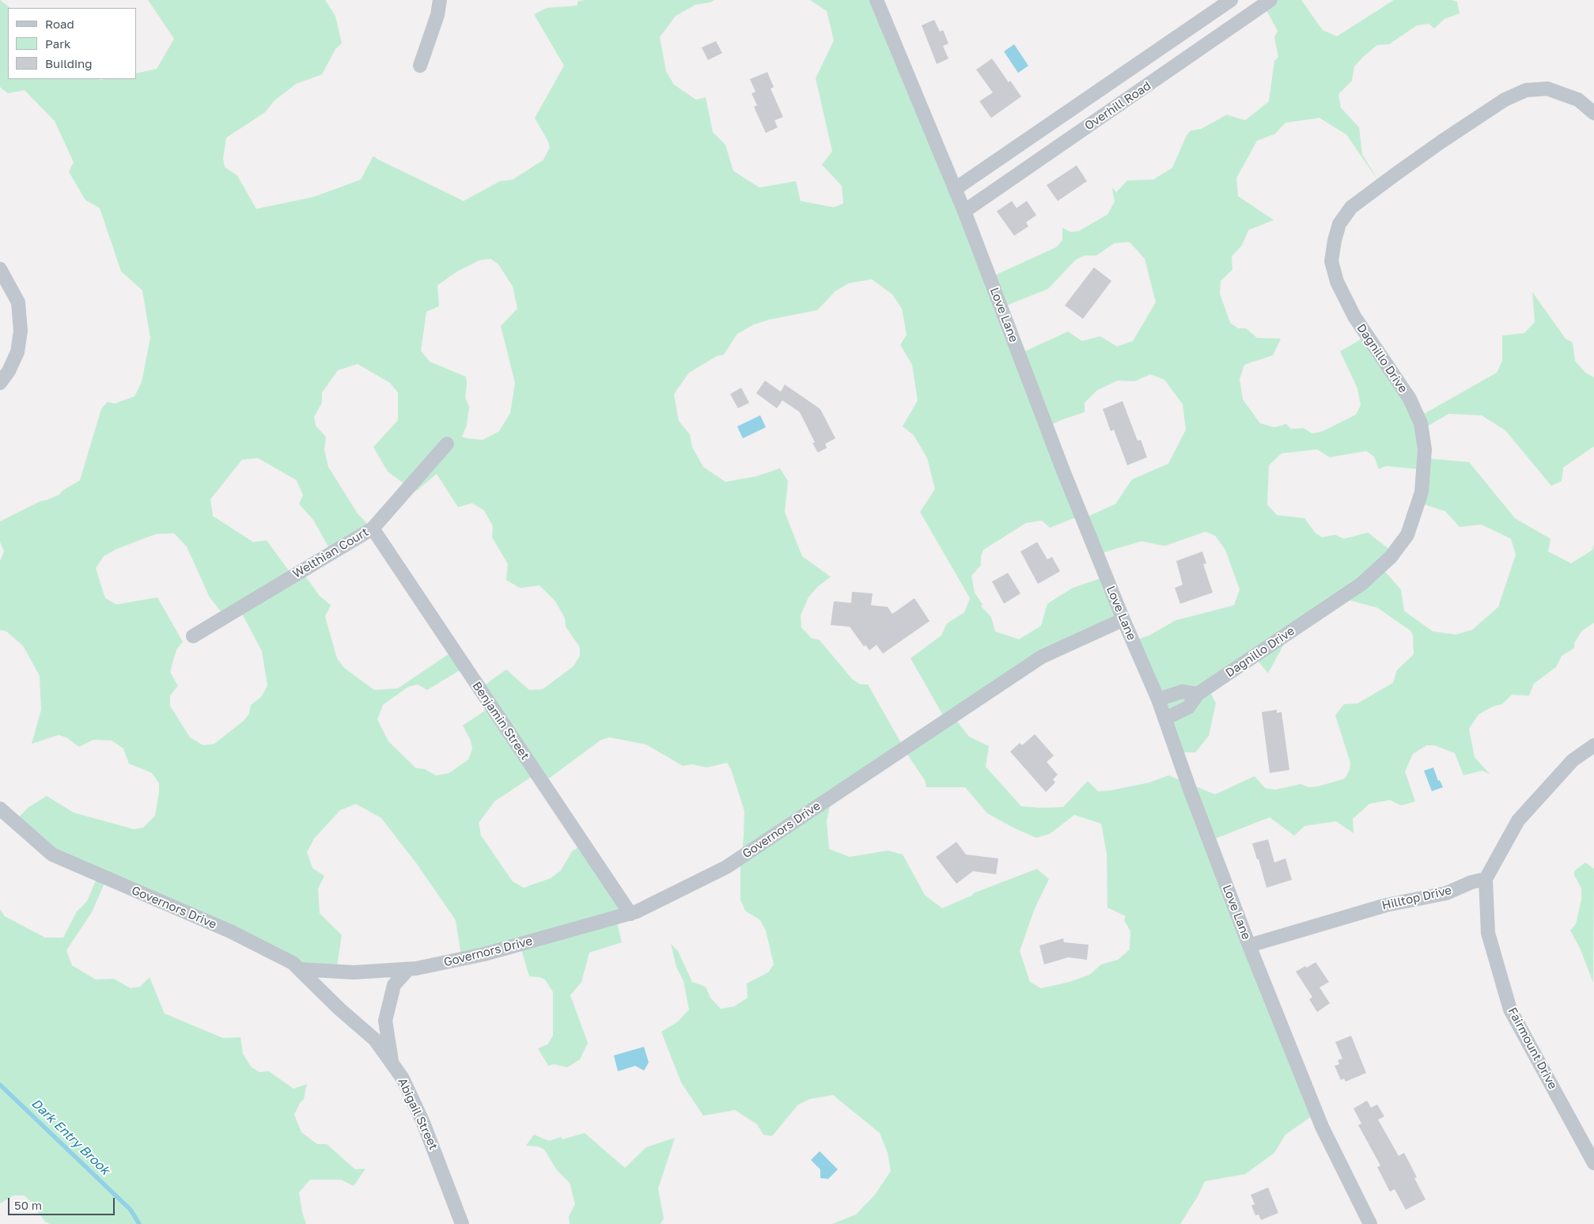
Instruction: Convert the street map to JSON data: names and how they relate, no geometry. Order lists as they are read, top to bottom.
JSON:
{
  "streets": {
    "street": [
      "Overhill Road",
      "Love Lane",
      "Dagnillo Drive",
      "Welthian Court",
      "Benjamin Street",
      "Governors Drive",
      "Hilltop Drive",
      "Fairmount Drive",
      "Abigail Street"
    ]
  },
  "crossings": [
    ["Overhill Road", "Love Lane"],
    ["Love Lane", "Dagnillo Drive"],
    ["Love Lane", "Governors Drive"],
    ["Love Lane", "Hilltop Drive"],
    ["Welthian Court", "Benjamin Street"],
    ["Benjamin Street", "Governors Drive"],
    ["Governors Drive", "Abigail Street"],
    ["Hilltop Drive", "Fairmount Drive"]
  ],
  "water": ["Dark Entry Brook"],
  "legend": ["Road", "Park", "Building"],
  "scale_bar": "50 m"
}
